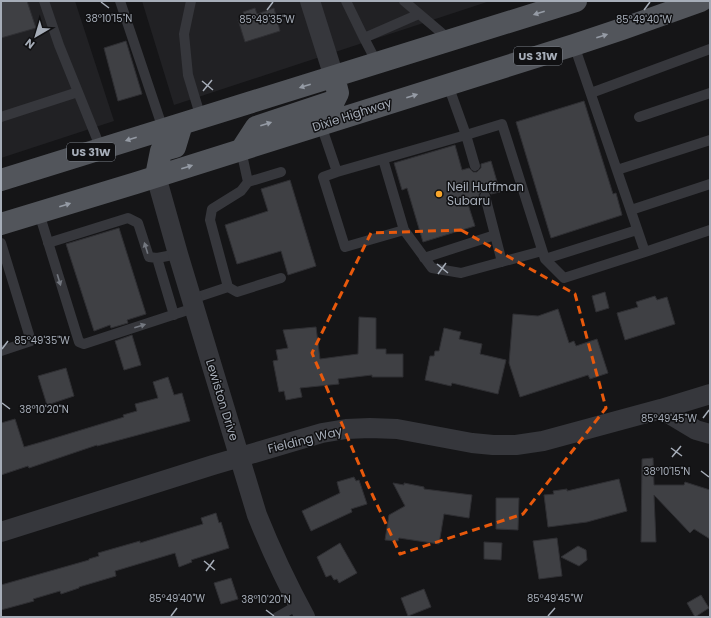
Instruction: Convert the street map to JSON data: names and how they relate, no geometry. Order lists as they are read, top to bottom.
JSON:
{
  "streets": {
    "main road": ["US 31W", "Dixie Highway"],
    "street": ["Lewiston Drive", "Fielding Way"]
  },
  "crossings": [
    ["Dixie Highway", "Lewiston Drive"],
    ["Lewiston Drive", "Fielding Way"]
  ],
  "places": ["Neil Huffman Subaru"],
  "north": "bottom left",
  "coordinates": [
    "38°10'15\"N",
    "85°49'35\"W",
    "85°49'40\"W",
    "38°10'20\"N",
    "85°49'45\"W"
  ]
}
